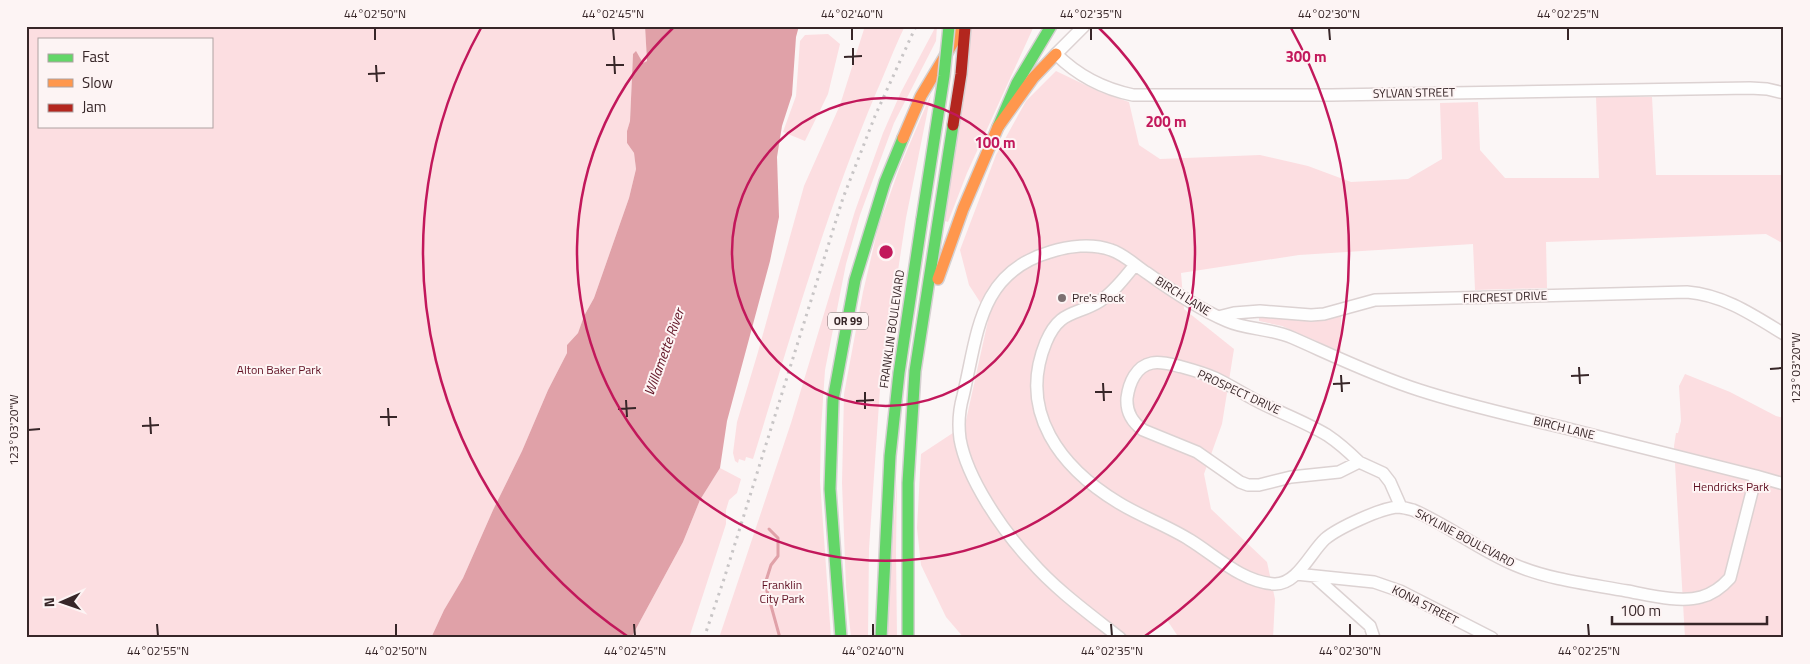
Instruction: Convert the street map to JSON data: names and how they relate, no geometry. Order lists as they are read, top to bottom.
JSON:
{
  "streets": {
    "main road": ["OR 99", "FRANKLIN BOULEVARD"],
    "street": [
      "SYLVAN STREET",
      "BIRCH LANE",
      "FIRCREST DRIVE",
      "PROSPECT DRIVE",
      "SKYLINE BOULEVARD",
      "KONA STREET"
    ]
  },
  "crossings": [
    ["BIRCH LANE", "FIRCREST DRIVE"],
    ["BIRCH LANE", "SKYLINE BOULEVARD"],
    ["PROSPECT DRIVE", "SKYLINE BOULEVARD"],
    ["SKYLINE BOULEVARD", "KONA STREET"]
  ],
  "water": ["Willamette River"],
  "parks": ["Alton Baker Park", "Hendricks Park", "Franklin City Park"],
  "places": ["Pre's Rock"],
  "legend": ["Fast", "Slow", "Jam"],
  "scale_bar": "100 m",
  "north": "left",
  "coordinates": [
    "44°02'50\"N",
    "44°02'45\"N",
    "44°02'40\"N",
    "44°02'35\"N",
    "44°02'30\"N",
    "44°02'25\"N",
    "123°03'20\"W",
    "44°02'55\"N"
  ],
  "rings": ["300 m", "200 m", "100 m"]
}
